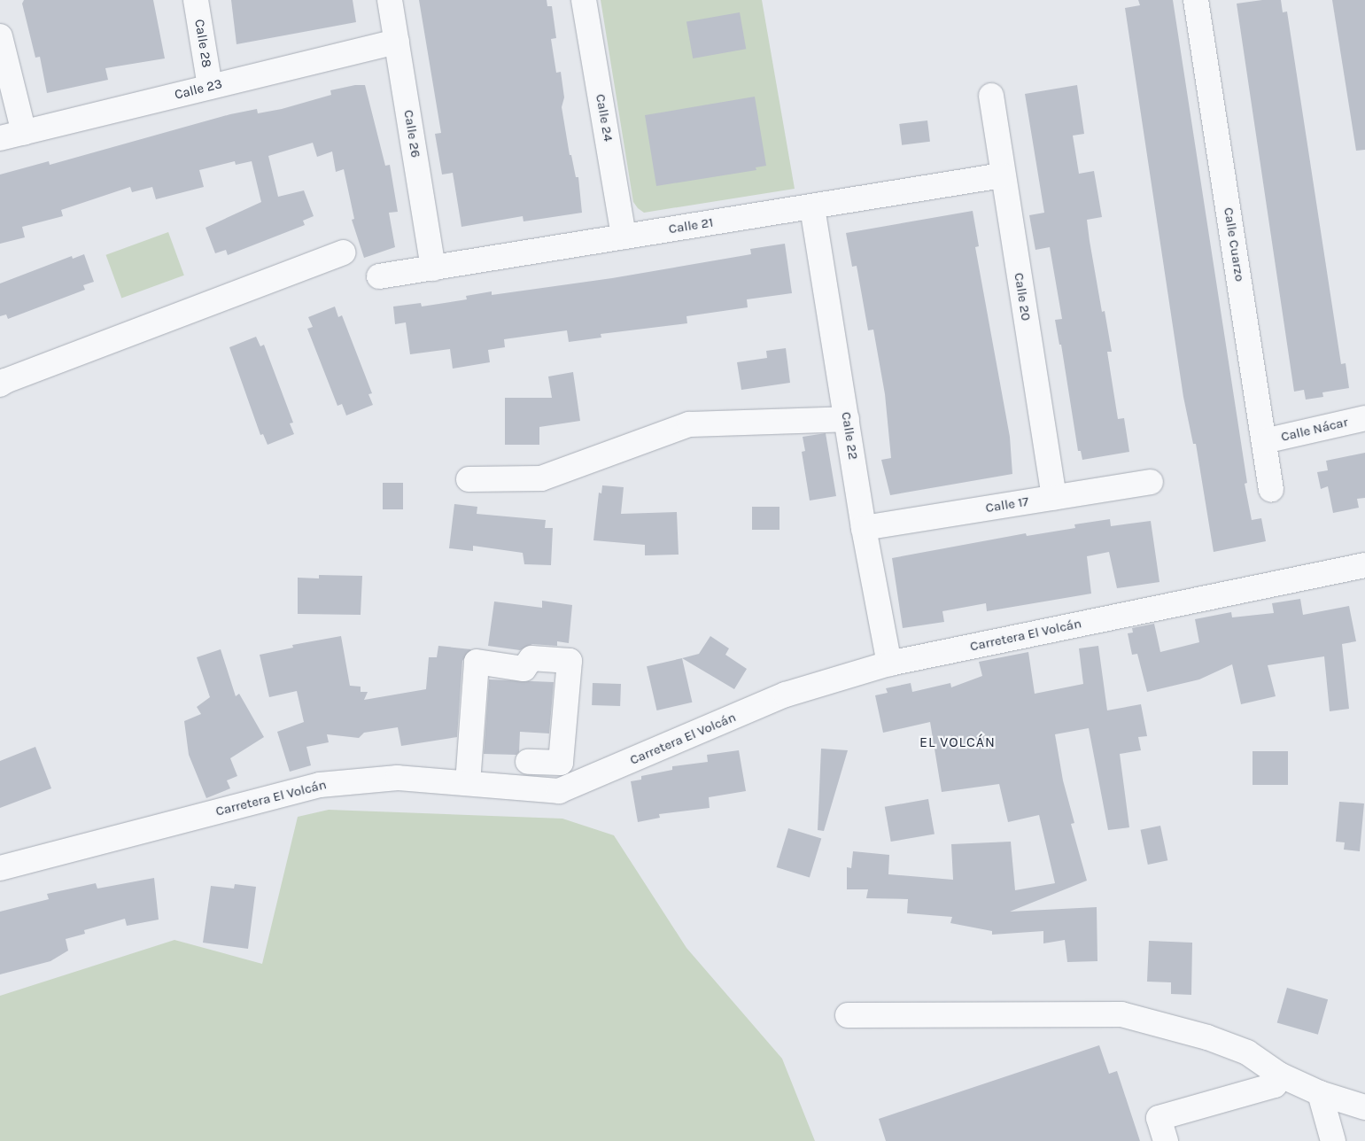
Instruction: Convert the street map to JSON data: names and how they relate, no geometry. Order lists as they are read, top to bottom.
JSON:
{
  "streets": {
    "street": [
      "Calle 28",
      "Calle 23",
      "Calle 24",
      "Calle 26",
      "Calle 21",
      "Calle Cuarzo",
      "Calle 20",
      "Calle Nácar",
      "Calle 22",
      "Calle 17",
      "Carretera El Volcán"
    ]
  },
  "crossings": [
    ["Calle 28", "Calle 23"],
    ["Calle 23", "Calle 26"],
    ["Calle 24", "Calle 21"],
    ["Calle 26", "Calle 21"],
    ["Calle 21", "Calle 20"],
    ["Calle 21", "Calle 22"],
    ["Calle Cuarzo", "Calle Nácar"],
    ["Calle 20", "Calle 17"],
    ["Calle 22", "Calle 17"],
    ["Calle 22", "Carretera El Volcán"]
  ],
  "districts": ["EL VOLCÁN"]
}
